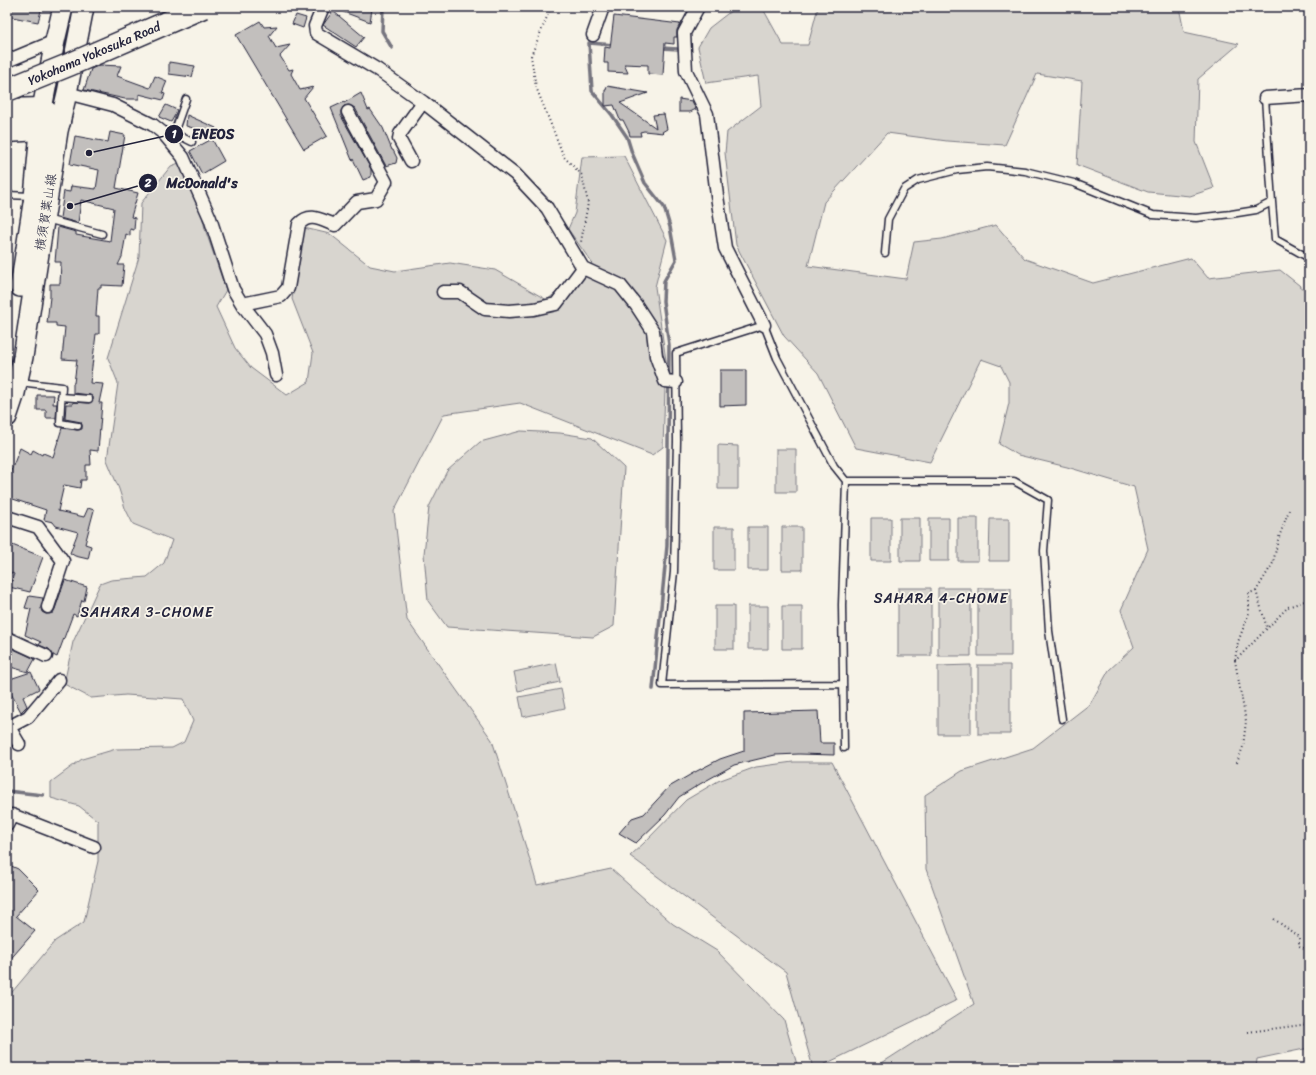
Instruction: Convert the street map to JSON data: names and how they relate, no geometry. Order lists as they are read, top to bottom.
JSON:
{
  "streets": {
    "highway": ["Yokohama Yokosuka Road"],
    "main road": ["横須賀葉山線"]
  },
  "districts": ["SAHARA 4-CHOME", "SAHARA 3-CHOME"],
  "places": ["ENEOS", "McDonald's"]
}
